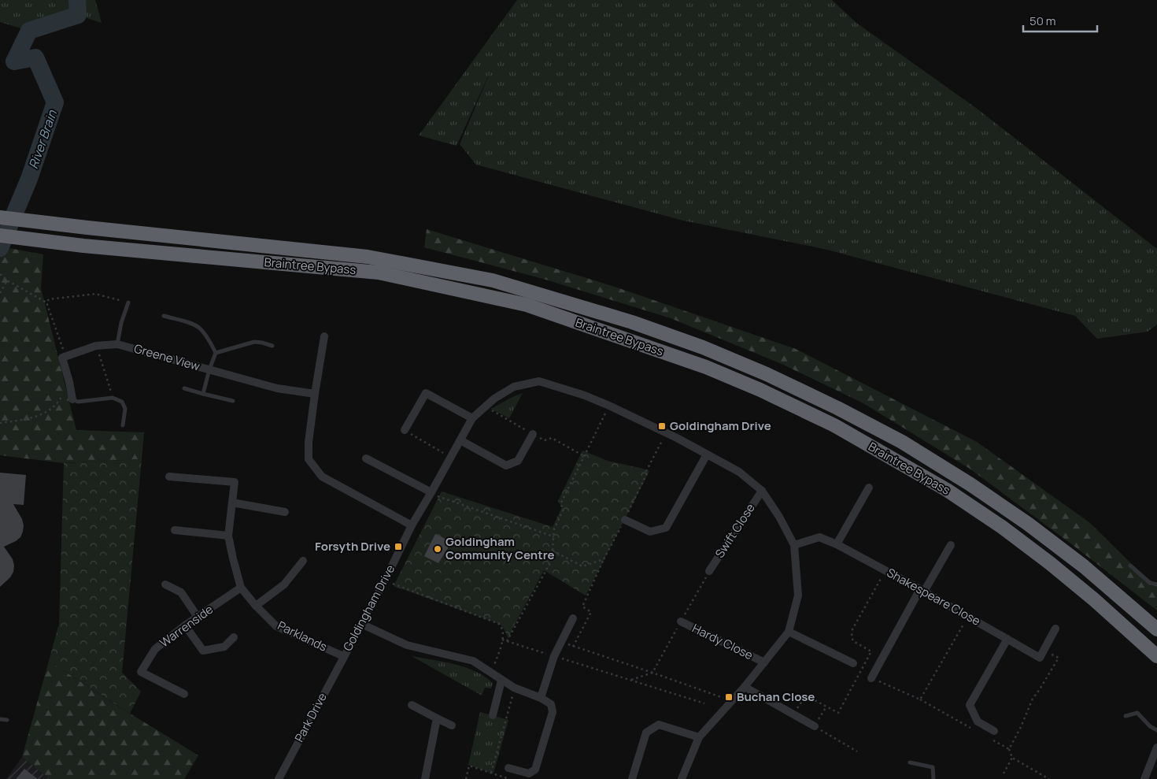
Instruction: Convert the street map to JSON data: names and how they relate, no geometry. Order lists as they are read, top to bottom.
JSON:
{
  "streets": {
    "highway": ["Braintree Bypass"],
    "street": [
      "Greene View",
      "Swift Close",
      "Shakespeare Close",
      "Goldingham Drive",
      "Warrenside",
      "Parklands",
      "Hardy Close",
      "Park Drive"
    ]
  },
  "crossings": [
    ["Swift Close", "Goldingham Drive"],
    ["Shakespeare Close", "Goldingham Drive"],
    ["Goldingham Drive", "Parklands"],
    ["Goldingham Drive", "Hardy Close"],
    ["Goldingham Drive", "Park Drive"],
    ["Warrenside", "Parklands"],
    ["Parklands", "Park Drive"]
  ],
  "water": ["River Brain"],
  "places": {
    "transit": ["Goldingham Drive", "Forsyth Drive", "Buchan Close"],
    "other": ["Goldingham Community Centre"]
  },
  "scale_bar": "50 m"
}
